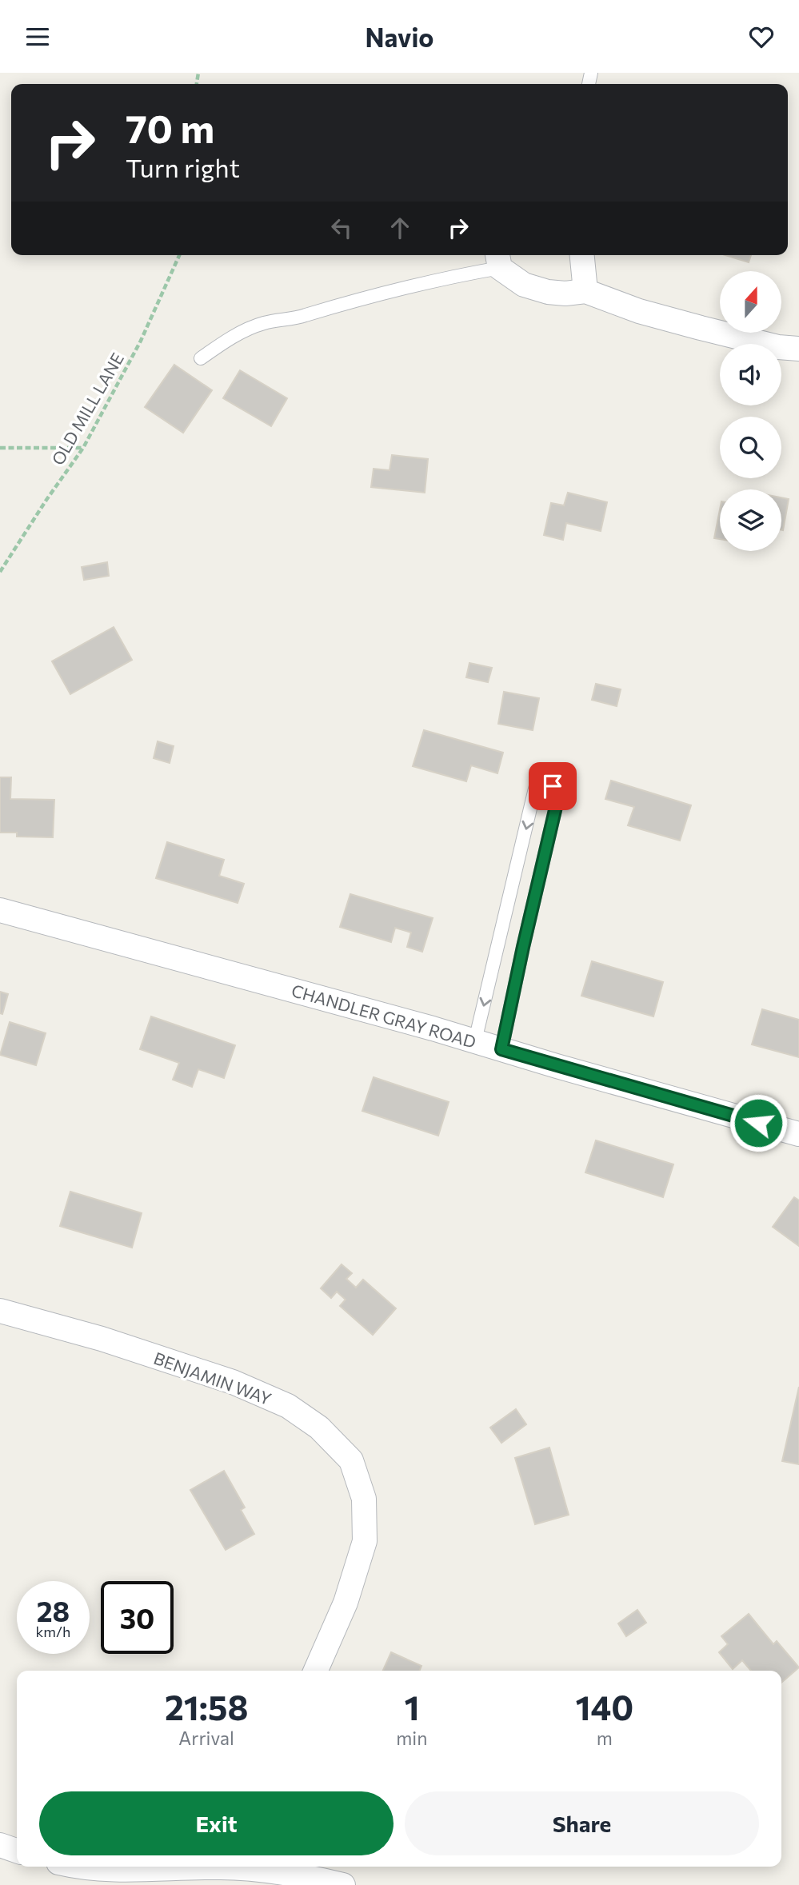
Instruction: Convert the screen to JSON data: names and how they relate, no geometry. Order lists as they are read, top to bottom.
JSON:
{
  "streets": {
    "street": ["CHANDLER GRAY ROAD", "BENJAMIN WAY"],
    "path": ["OLD MILL LANE"]
  },
  "north": "top",
  "page": {
    "header": "Navio",
    "turn": ["70 m", "Turn right"],
    "speed": "28 km/h",
    "limit": "30",
    "eta": [
      "21:58",
      "Arrival",
      "1",
      "min",
      "140",
      "m"
    ],
    "buttons": ["Exit", "Share"]
  }
}
